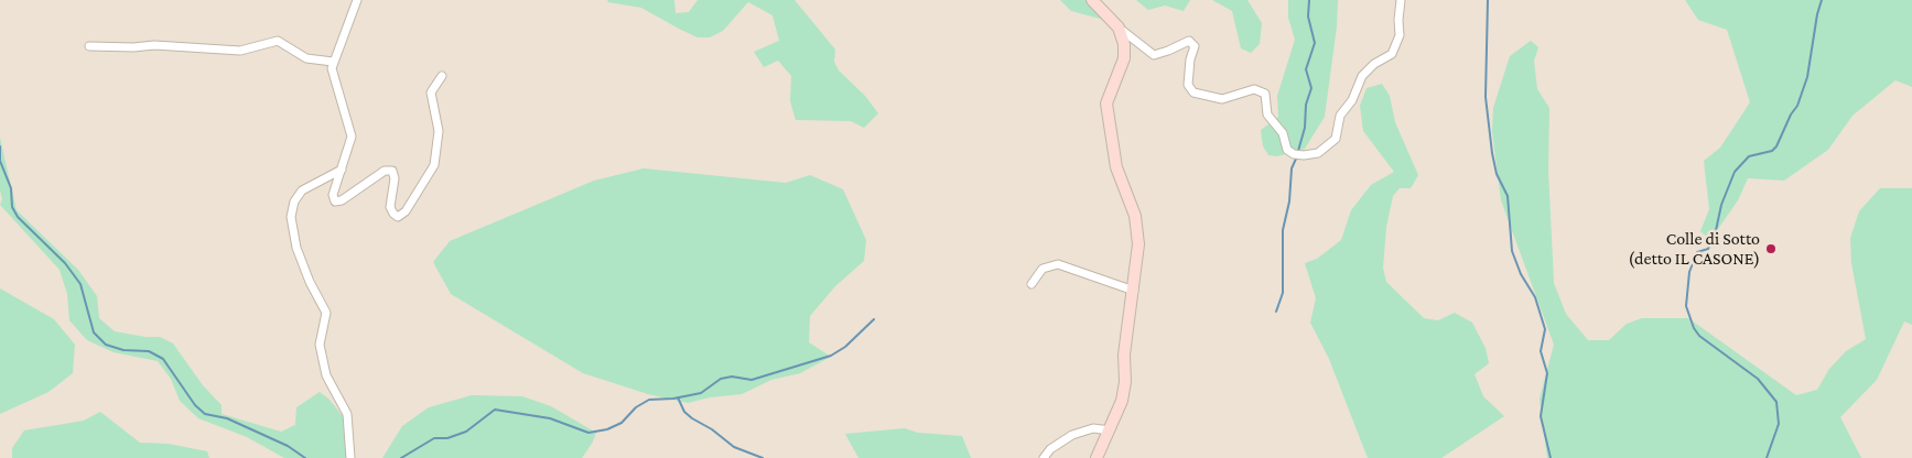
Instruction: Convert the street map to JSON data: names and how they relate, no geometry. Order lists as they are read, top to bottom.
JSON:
{
  "places": ["Colle di Sotto (detto IL CASONE)"]
}
